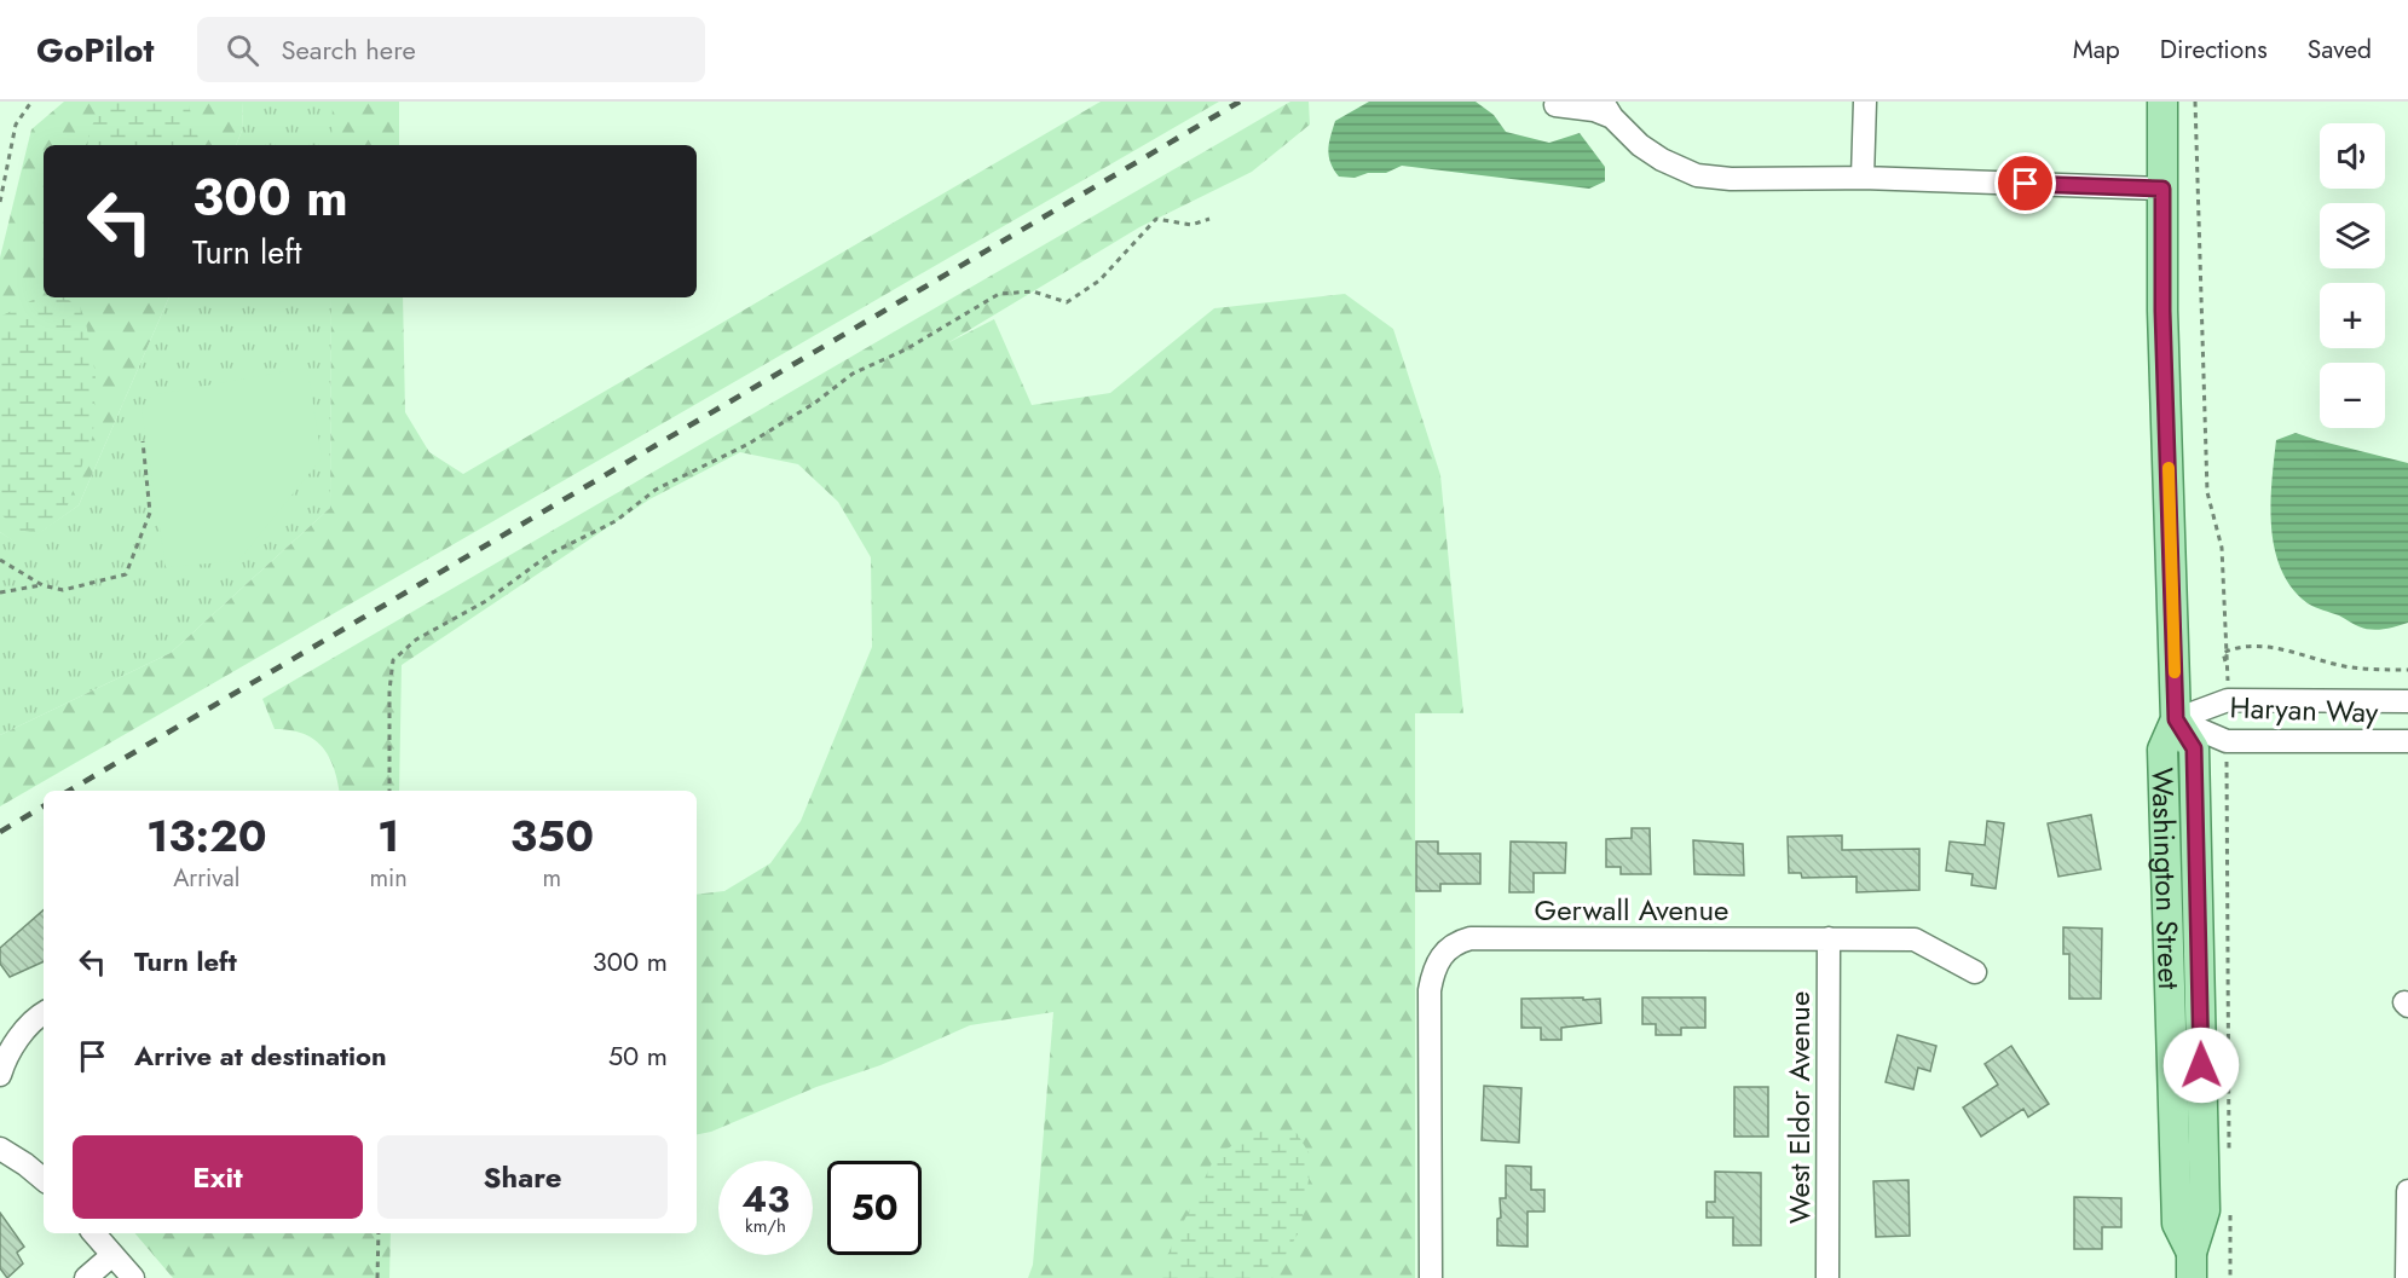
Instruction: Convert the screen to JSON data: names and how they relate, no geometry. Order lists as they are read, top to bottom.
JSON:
{
  "streets": {
    "main road": ["Washington Street"],
    "street": ["Haryan Way", "Gerwall Avenue", "West Eldor Avenue"]
  },
  "crossings": [
    ["Haryan Way", "Washington Street"],
    ["Gerwall Avenue", "West Eldor Avenue"]
  ],
  "page": {
    "header": "GoPilot",
    "search": "Search here",
    "nav": ["Map", "Directions", "Saved"],
    "map_buttons": ["+", "−"],
    "turn": ["300 m", "Turn left"],
    "eta": [
      "13:20",
      "Arrival",
      "1",
      "min",
      "350",
      "m"
    ],
    "list": [
      {
        "name": "Turn left",
        "value": "300 m"
      },
      {
        "name": "Arrive at destination",
        "value": "50 m"
      }
    ],
    "buttons": ["Exit", "Share"],
    "speed": "43 km/h",
    "limit": "50"
  }
}
